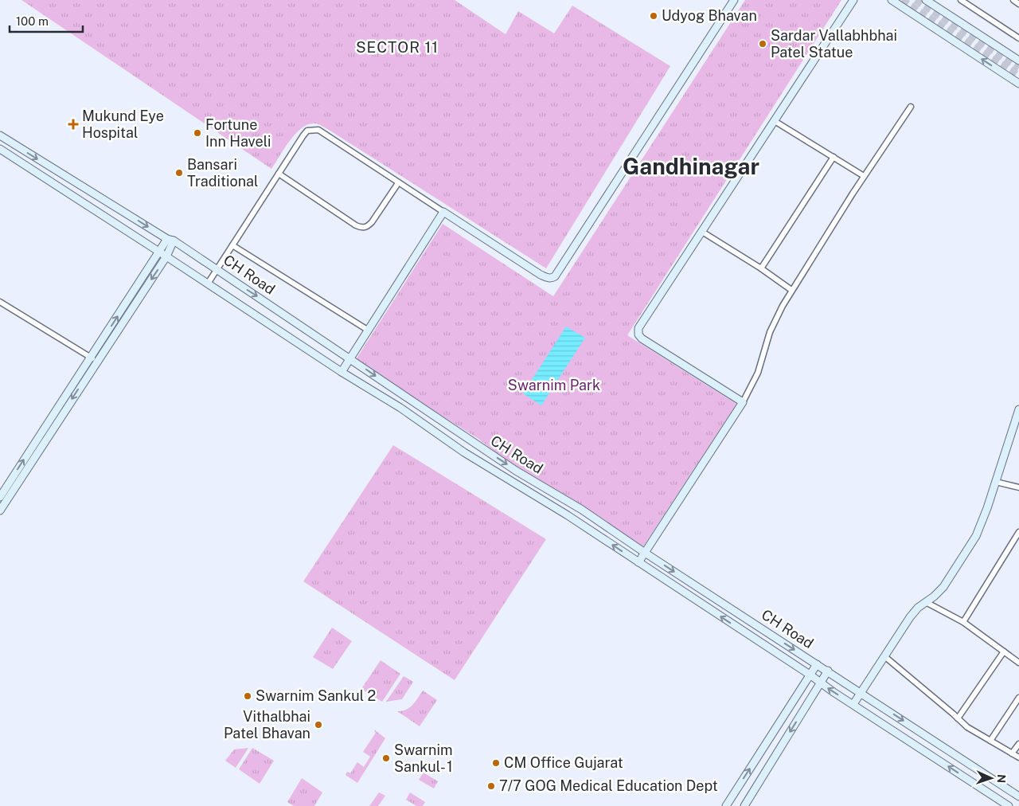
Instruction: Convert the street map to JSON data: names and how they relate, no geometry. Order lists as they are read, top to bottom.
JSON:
{
  "streets": {
    "street": ["CH Road"]
  },
  "districts": ["SECTOR 11", "Gandhinagar"],
  "parks": ["Swarnim Park"],
  "places": {
    "other": [
      "Udyog Bhavan",
      "Sardar Vallabhbhai Patel Statue",
      "Fortune Inn Haveli",
      "Bansari Traditional",
      "Swarnim Sankul 2",
      "Vithalbhai Patel Bhavan",
      "Swarnim Sankul- 1",
      "CM Office Gujarat",
      "7/7 GOG Medical Education Dept"
    ],
    "health": ["Mukund Eye Hospital"]
  },
  "scale_bar": "100 m",
  "north": "right"
}
